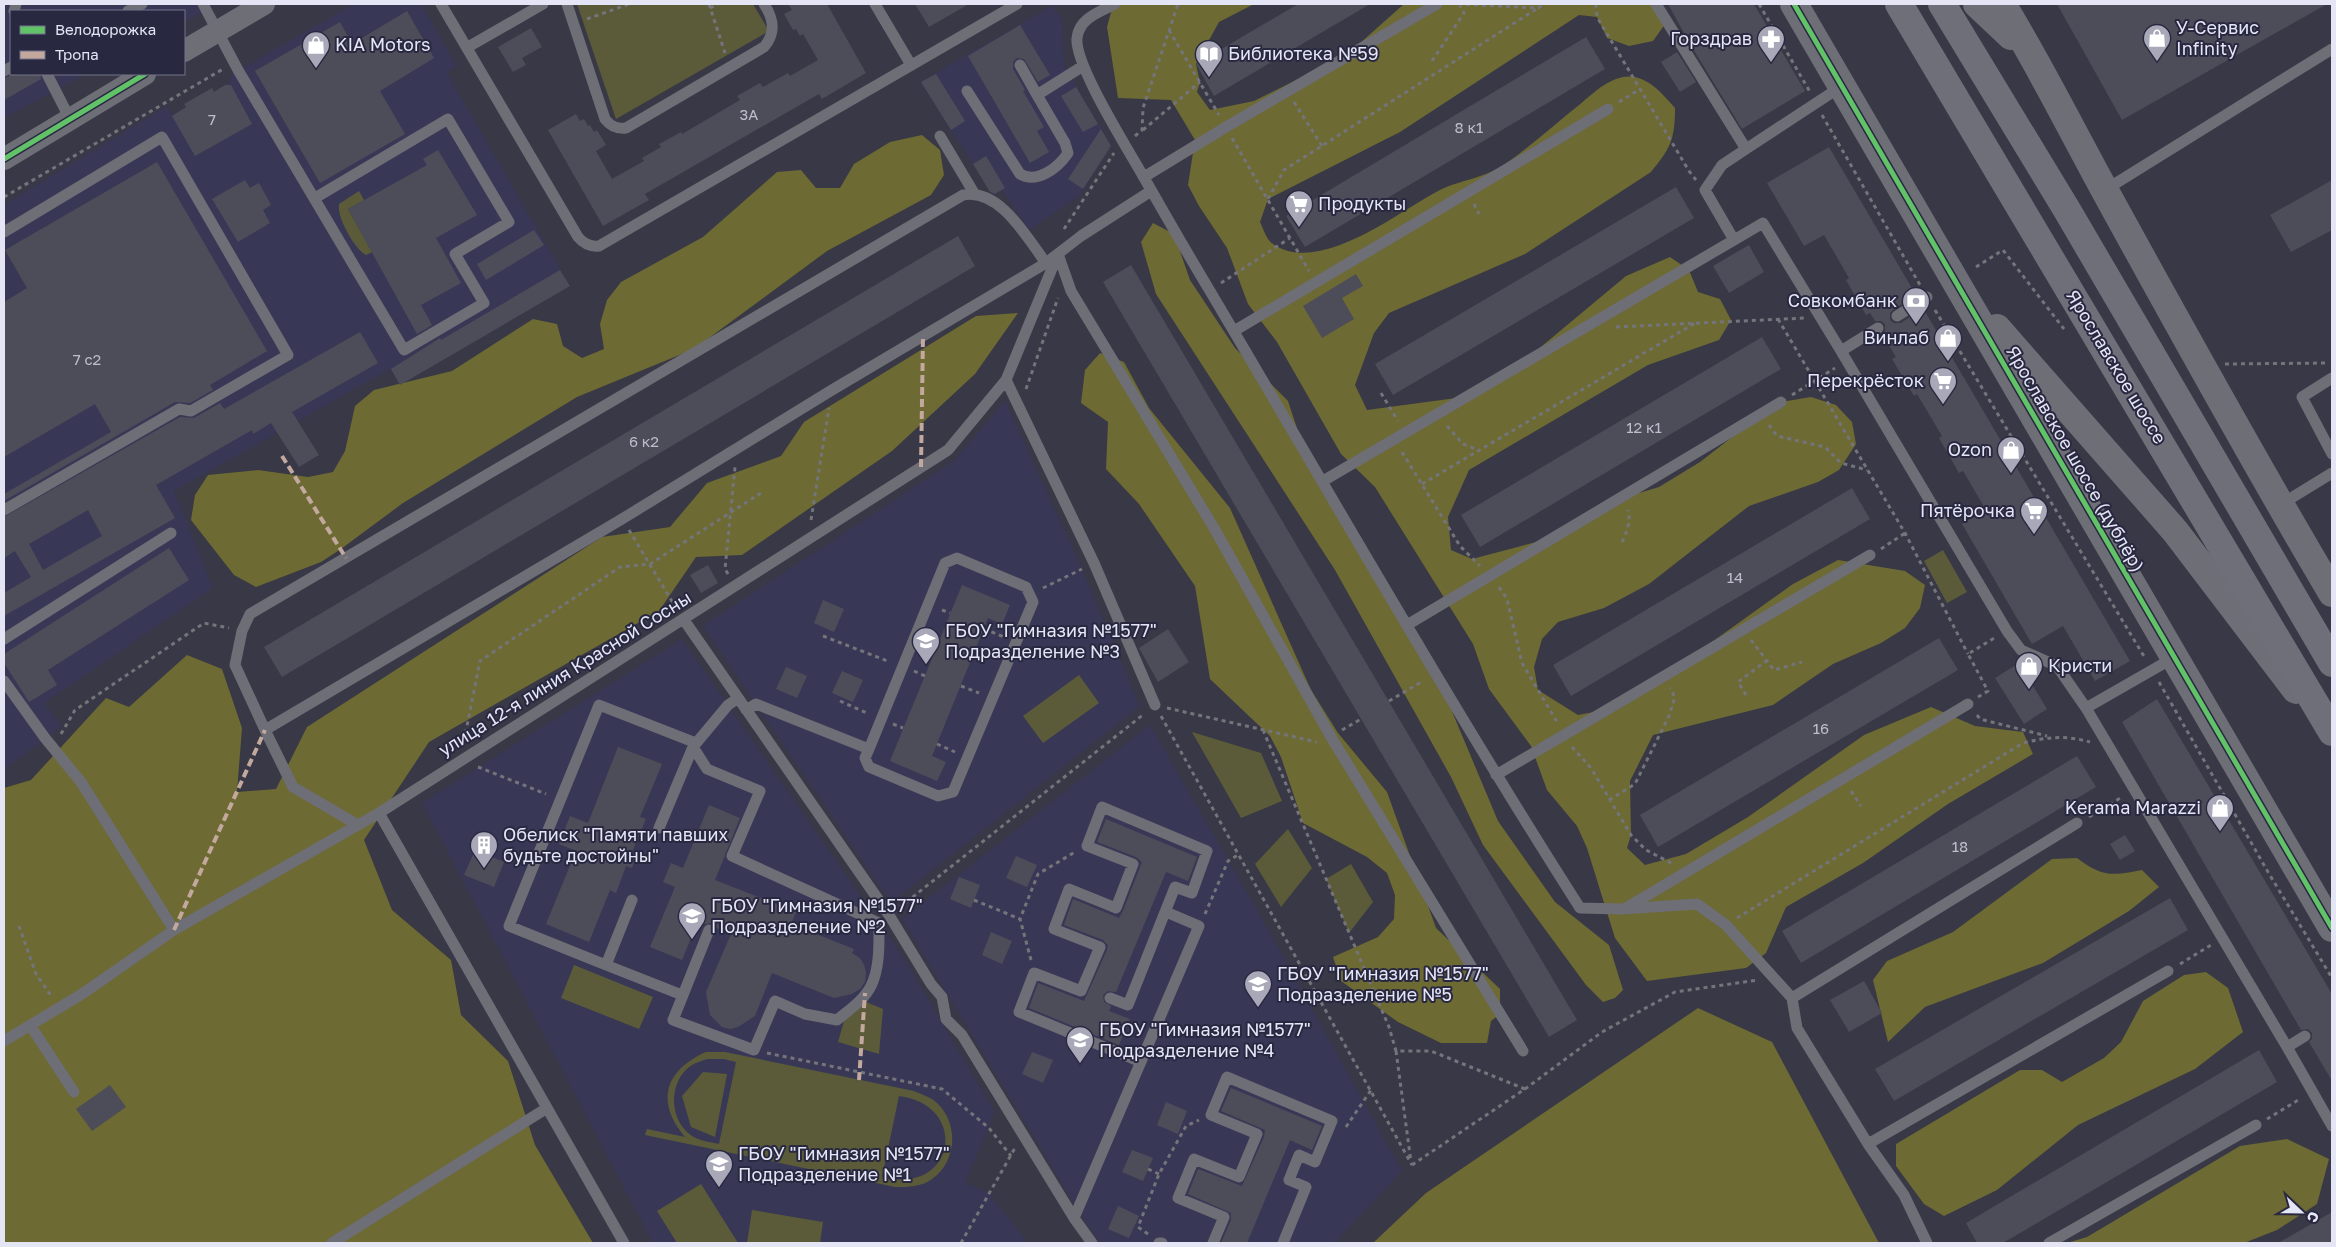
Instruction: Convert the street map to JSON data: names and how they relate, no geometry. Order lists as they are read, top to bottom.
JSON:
{
  "streets": {
    "main road": ["Ярославское шоссе"],
    "street": ["Ярославское шоссе (дублёр)"],
    "lane": ["улица 12-я линия Красной Сосны"]
  },
  "places": {
    "shop": [
      "У-Сервис Infinity",
      "KIA Motors",
      "Винлаб",
      "Ozon",
      "Кристи",
      "Kerama Marazzi"
    ],
    "pharmacy": ["Горздрав"],
    "library": ["Библиотека №59"],
    "supermarket": ["Продукты", "Перекрёсток", "Пятёрочка"],
    "bank": ["Совкомбанк"],
    "school or university": [
      "ГБОУ \"Гимназия №1577\" Подразделение №3",
      "ГБОУ \"Гимназия №1577\" Подразделение №2",
      "ГБОУ \"Гимназия №1577\" Подразделение №5",
      "ГБОУ \"Гимназия №1577\" Подразделение №4",
      "ГБОУ \"Гимназия №1577\" Подразделение №1"
    ],
    "building": ["Обелиск \"Памяти павших будьте достойны\""]
  },
  "house_numbers": [
    "3А",
    "7",
    "8 к1",
    "7 с2",
    "12 к1",
    "6 к2",
    "14",
    "16",
    "18"
  ],
  "legend": ["Велодорожка", "Тропа"],
  "north": "right"
}
